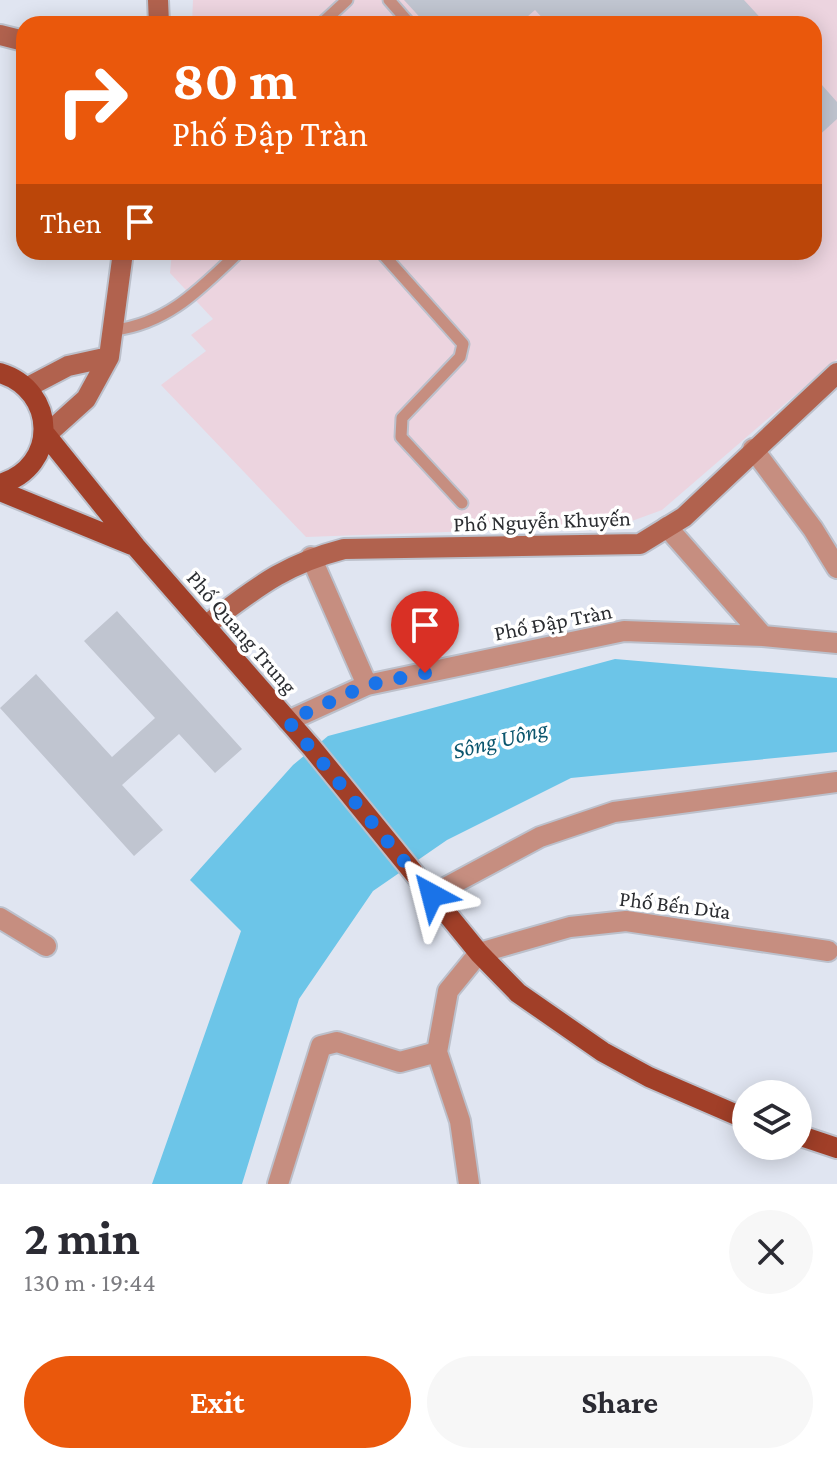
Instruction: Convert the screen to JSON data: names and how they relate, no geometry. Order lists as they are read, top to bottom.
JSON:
{
  "streets": {
    "main road": ["Phố Quang Trung"],
    "street": ["Phố Nguyễn Khuyến", "Phố Đập Tràn", "Phố Bến Dừa"]
  },
  "crossings": [
    ["Phố Nguyễn Khuyến", "Phố Quang Trung"],
    ["Phố Đập Tràn", "Phố Quang Trung"],
    ["Phố Quang Trung", "Phố Bến Dừa"]
  ],
  "water": ["Sông Uông"],
  "page": {
    "turn": ["80 m", "Phố Đập Tràn"],
    "then": "Then",
    "heading": ["2 min", "130 m · 19:44"],
    "buttons": ["Exit", "Share"]
  }
}
